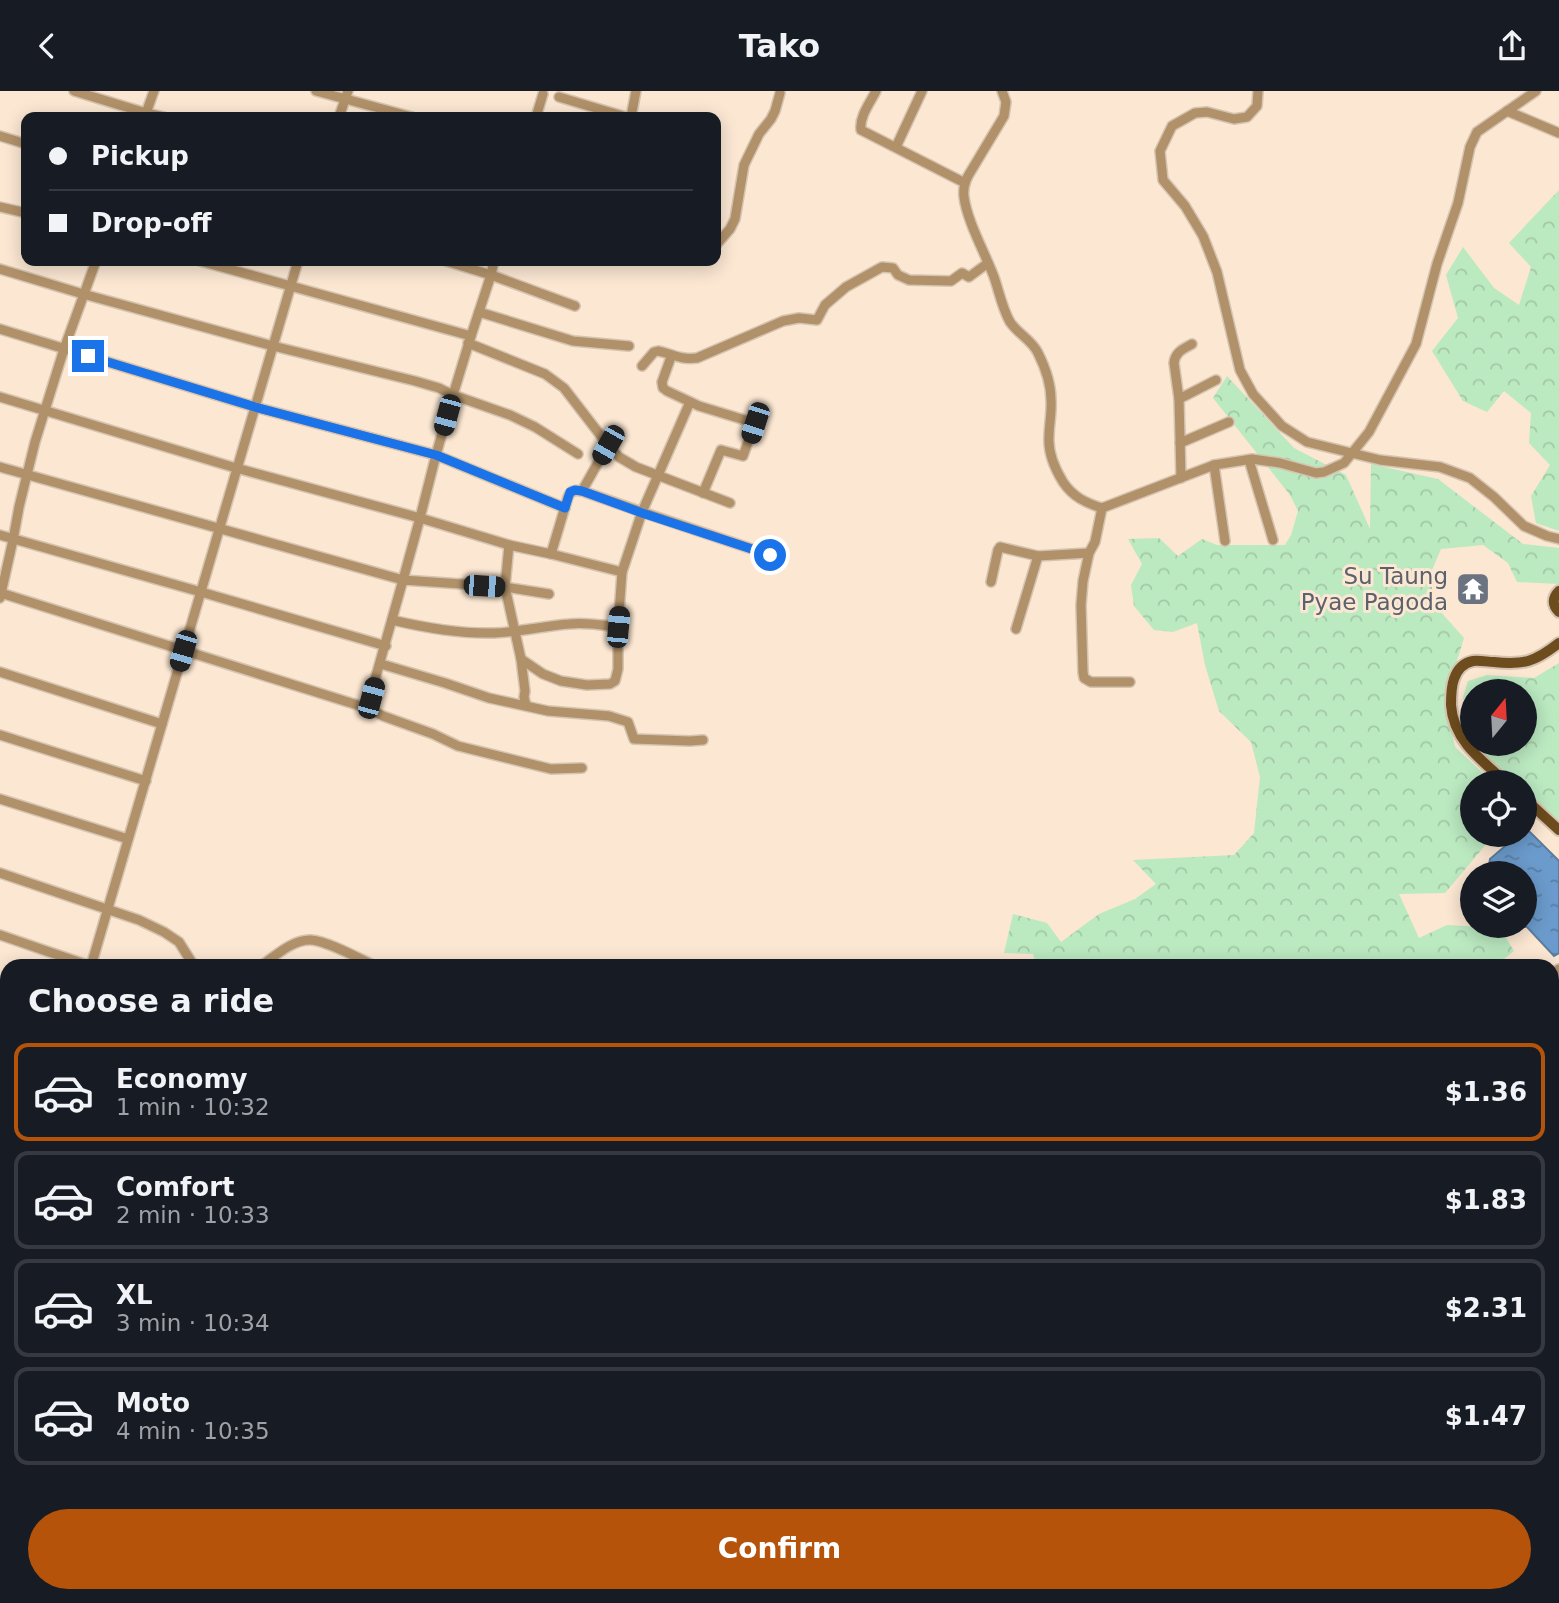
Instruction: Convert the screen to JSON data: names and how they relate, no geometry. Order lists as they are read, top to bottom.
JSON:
{
  "places": {
    "temple": ["Su Taung Pyae Pagoda"]
  },
  "north": "top",
  "page": {
    "header": "Tako",
    "banner": ["Pickup", "Drop-off"],
    "heading": "Choose a ride",
    "list": [
      {
        "name": "Economy",
        "note": "1 min · 10:32",
        "value": "$1.36"
      },
      {
        "name": "Comfort",
        "note": "2 min · 10:33",
        "value": "$1.83"
      },
      {
        "name": "XL",
        "note": "3 min · 10:34",
        "value": "$2.31"
      },
      {
        "name": "Moto",
        "note": "4 min · 10:35",
        "value": "$1.47"
      }
    ],
    "buttons": "Confirm"
  }
}
